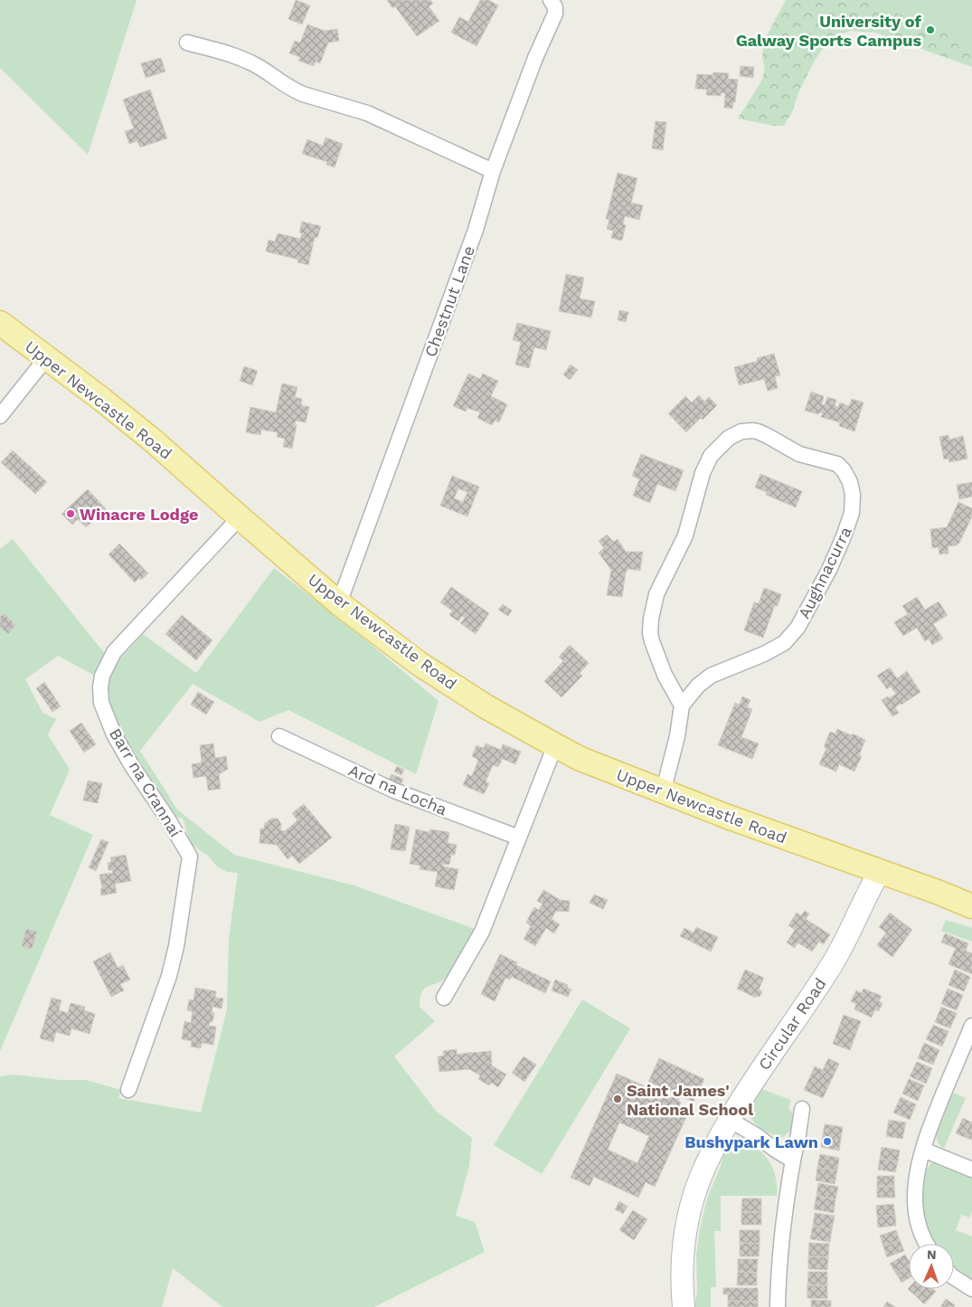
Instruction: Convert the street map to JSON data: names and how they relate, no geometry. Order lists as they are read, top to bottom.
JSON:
{
  "streets": {
    "main road": ["Upper Newcastle Road"],
    "street": [
      "Chestnut Lane",
      "Aughnacurra",
      "Barr na Crannaí",
      "Ard na Locha",
      "Circular Road"
    ]
  },
  "crossings": [
    ["Chestnut Lane", "Upper Newcastle Road"],
    ["Upper Newcastle Road", "Barr na Crannaí"],
    ["Upper Newcastle Road", "Circular Road"]
  ],
  "places": [
    "University of Galway Sports Campus",
    "Winacre Lodge",
    "Saint James' National School",
    "Bushypark Lawn"
  ],
  "north": "top"
}
